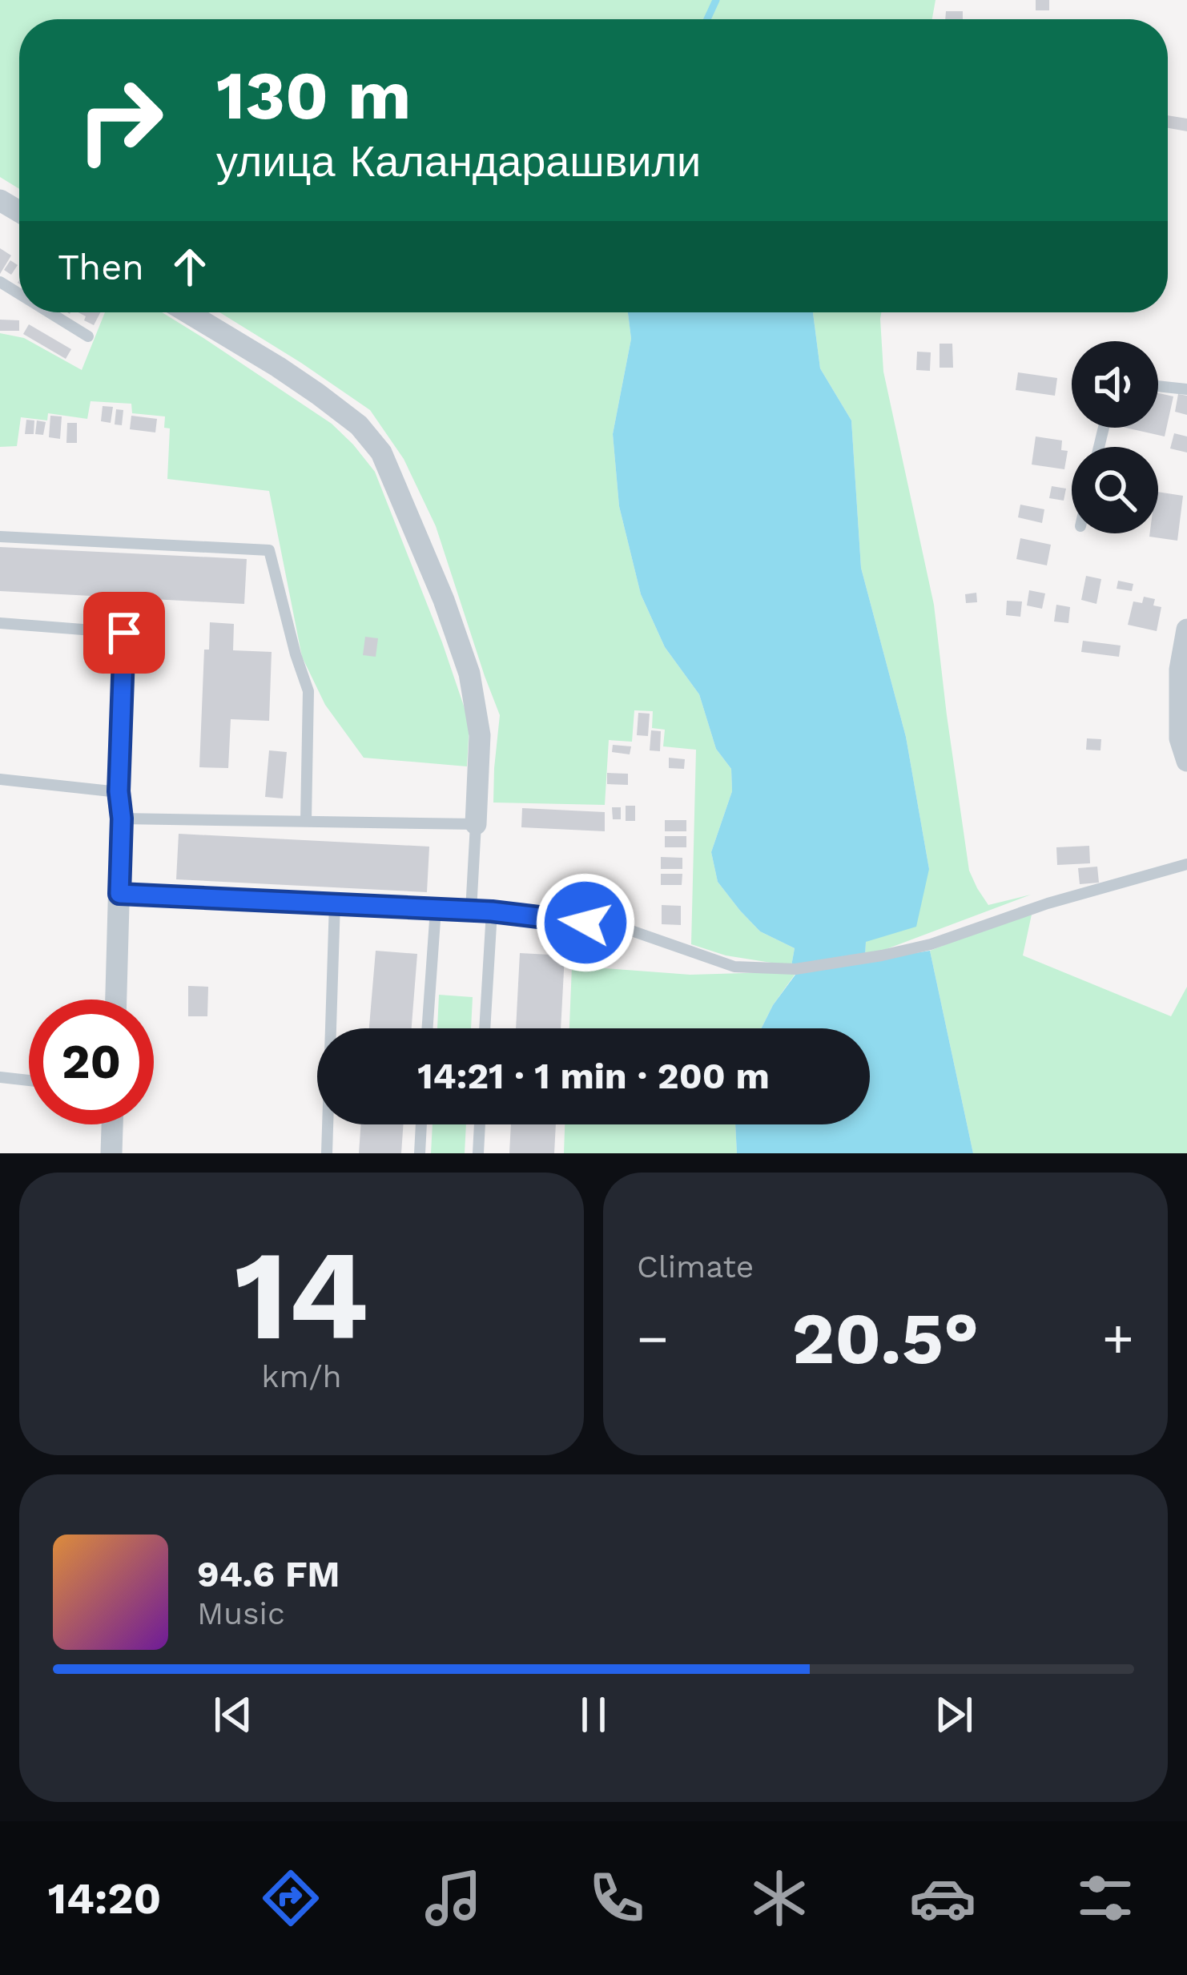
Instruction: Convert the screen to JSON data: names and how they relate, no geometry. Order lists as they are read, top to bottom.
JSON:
{
  "page": {
    "turn": ["130 m", "улица Каландарашвили"],
    "then": "Then",
    "limit": "20",
    "trip": "14:21 · 1 min · 200 m",
    "tile": [
      ["14", "km/h"],
      "Climate"
    ],
    "heat": ["−", "20.5°", "+"],
    "song": ["94.6 FM", "Music"],
    "tabs": "14:20"
  }
}
